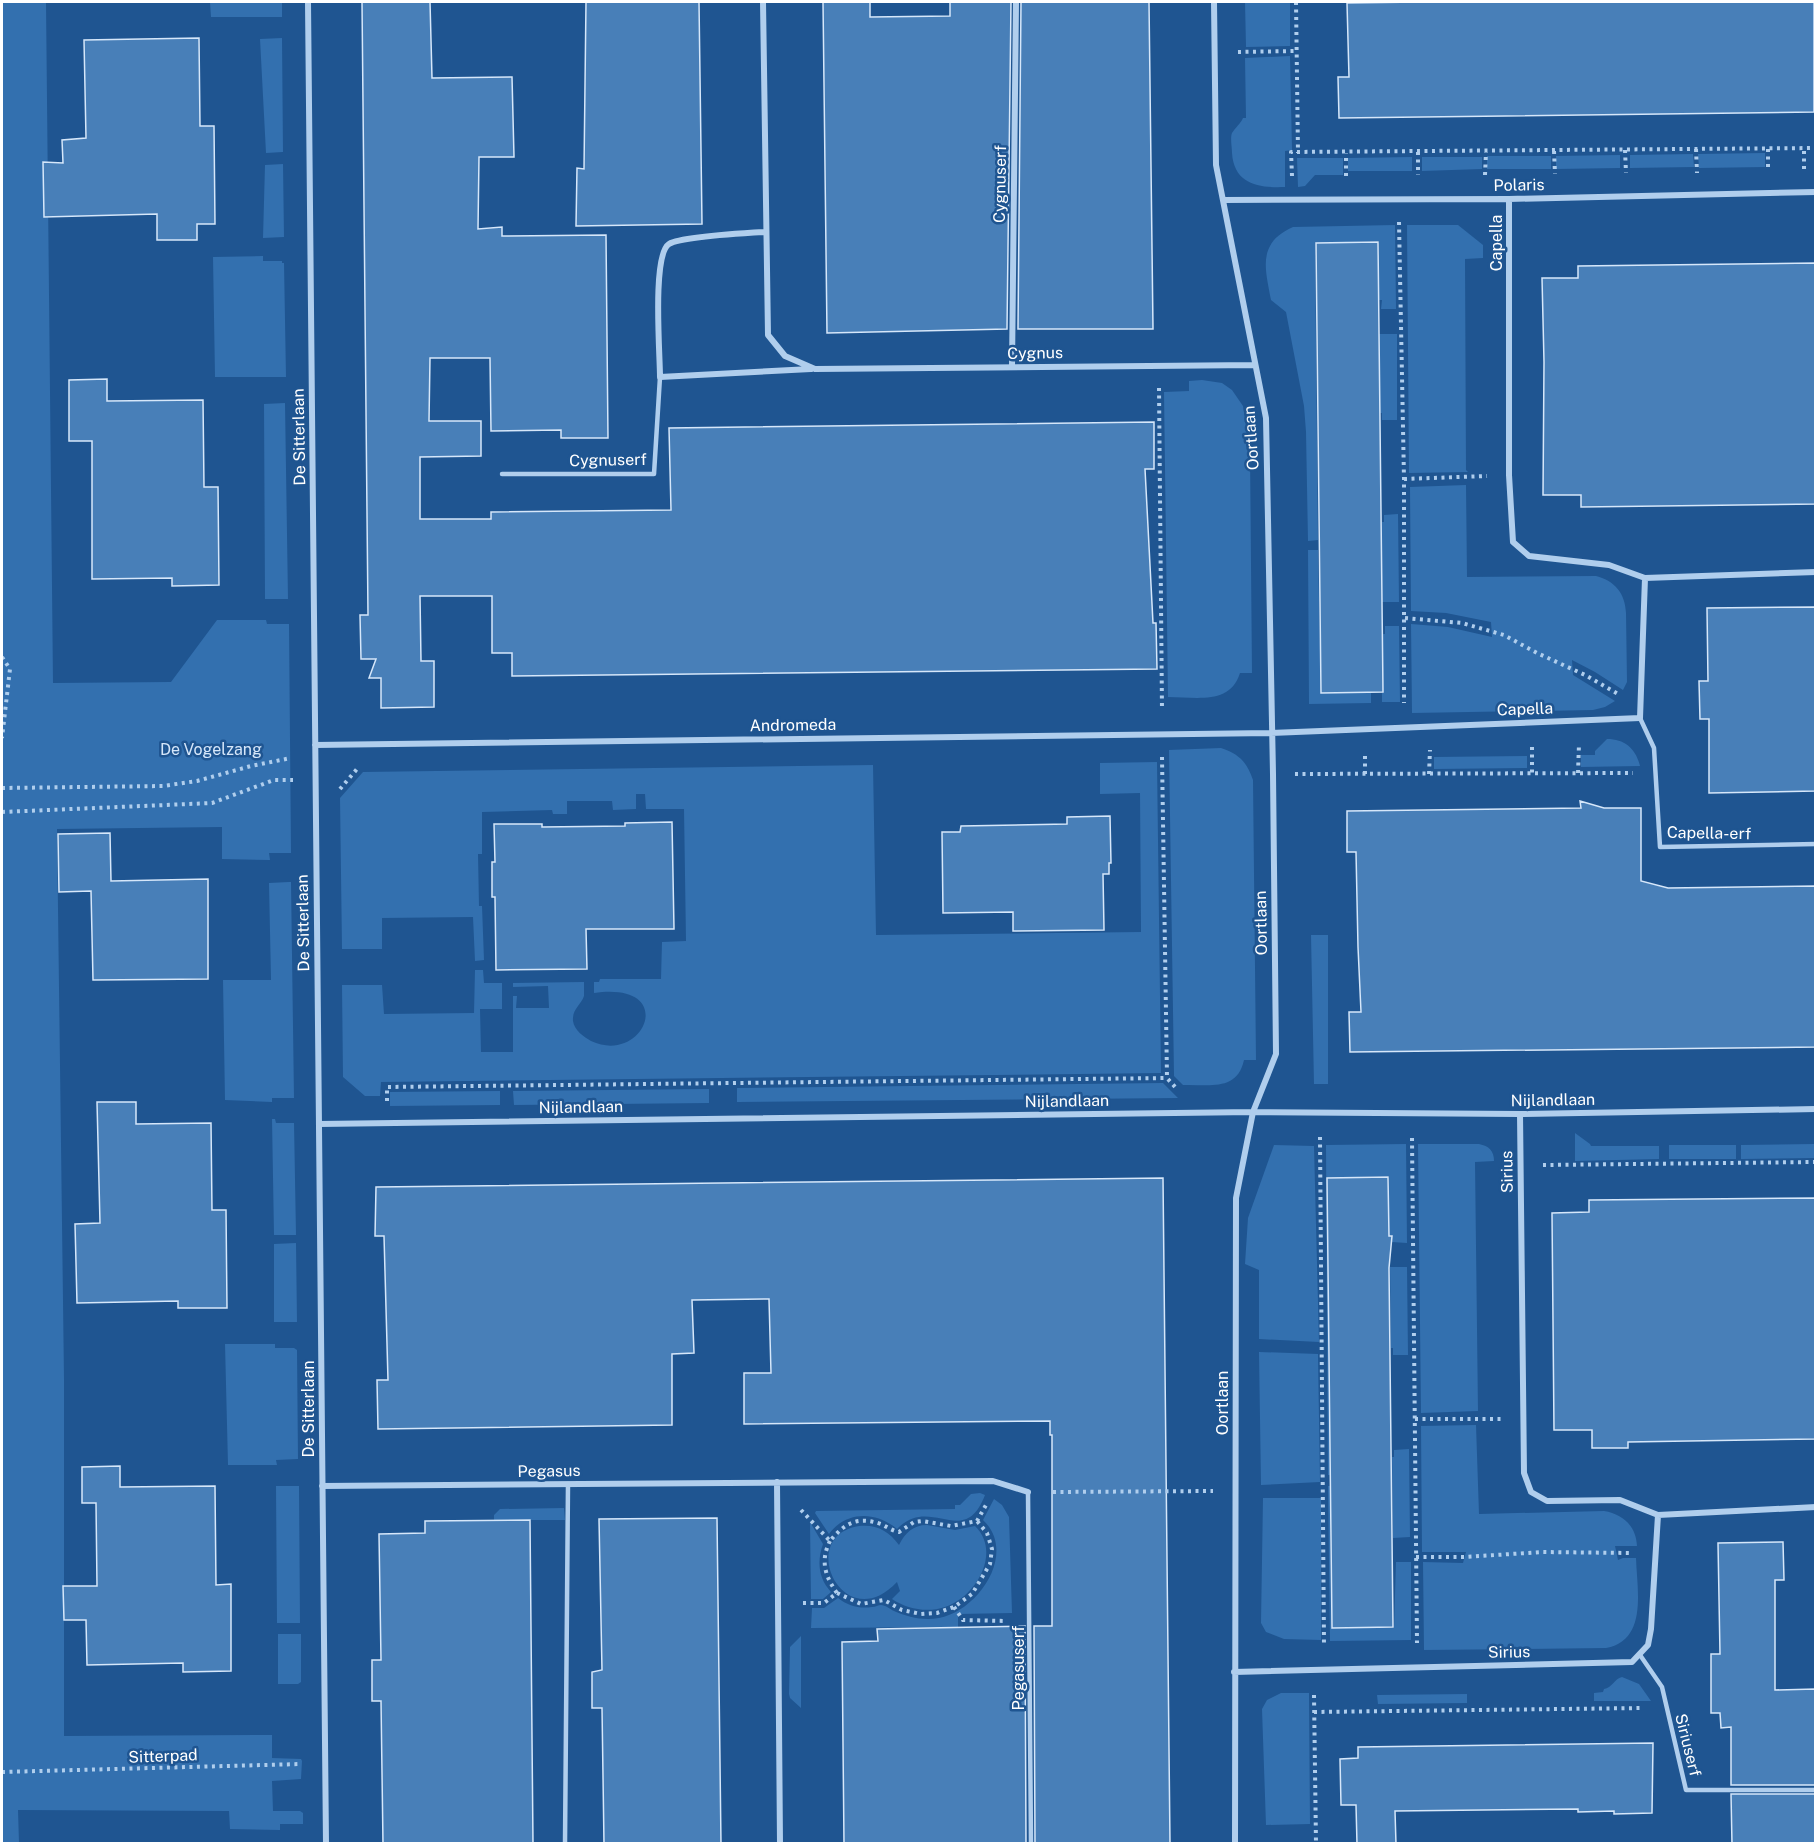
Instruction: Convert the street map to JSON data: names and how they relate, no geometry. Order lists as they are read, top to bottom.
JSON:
{
  "streets": {
    "street": [
      "Cygnuserf",
      "Polaris",
      "Capella",
      "Cygnus",
      "De Sitterlaan",
      "Oortlaan",
      "Andromeda",
      "Nijlandlaan",
      "Sirius",
      "Pegasus"
    ],
    "lane": ["Capella-erf", "Pegasuserf", "Siriuserf"],
    "path": ["Sitterpad"]
  },
  "crossings": [
    ["Cygnuserf", "Cygnus"],
    ["Polaris", "Capella"],
    ["Polaris", "Oortlaan"],
    ["Capella", "Oortlaan"],
    ["Capella", "Andromeda"],
    ["Capella", "Capella-erf"],
    ["Cygnus", "Oortlaan"],
    ["De Sitterlaan", "Andromeda"],
    ["De Sitterlaan", "Nijlandlaan"],
    ["De Sitterlaan", "Pegasus"],
    ["De Sitterlaan", "Sitterpad"],
    ["Oortlaan", "Andromeda"],
    ["Oortlaan", "Nijlandlaan"],
    ["Oortlaan", "Sirius"],
    ["Nijlandlaan", "Sirius"],
    ["Sirius", "Siriuserf"],
    ["Pegasus", "Pegasuserf"]
  ],
  "parks": ["De Vogelzang"]
}
